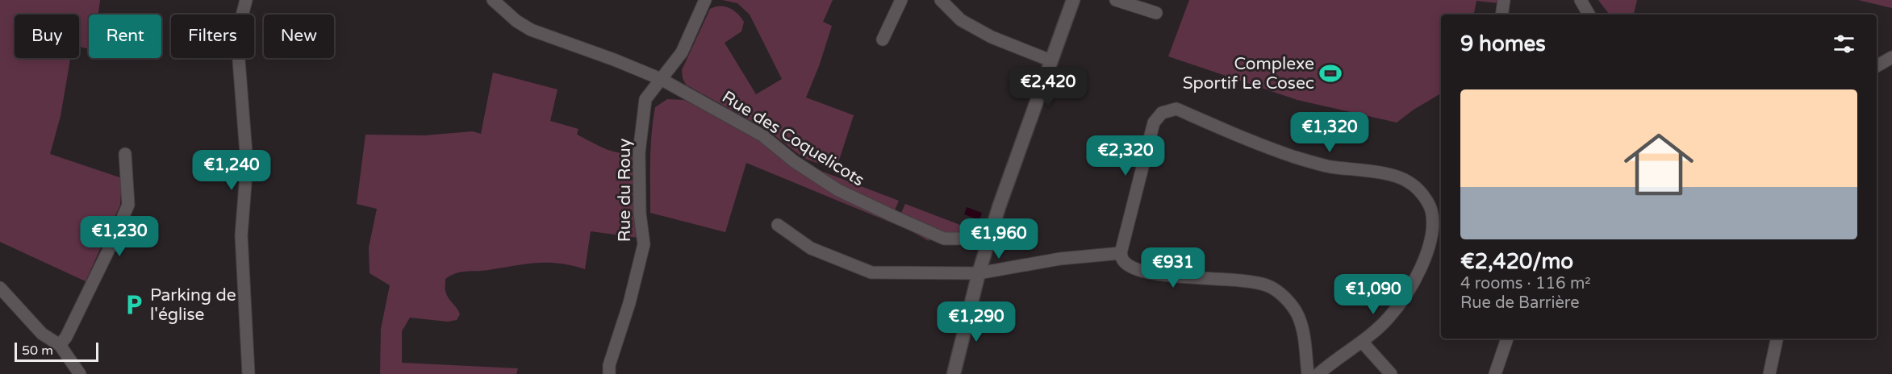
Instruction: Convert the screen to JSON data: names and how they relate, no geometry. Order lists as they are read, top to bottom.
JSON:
{
  "streets": {
    "street": ["Rue des Coquelicots", "Rue du Rouy"]
  },
  "crossings": [
    ["Rue des Coquelicots", "Rue du Rouy"]
  ],
  "places": {
    "sports": ["Complexe Sportif Le Cosec"],
    "parking": ["Parking de l'église"]
  },
  "scale_bar": "50 m",
  "page": {
    "chip": [
      "Buy",
      "Rent",
      "Filters",
      "New"
    ],
    "heading": "9 homes",
    "price": [
      "€2,420",
      "€1,320",
      "€2,320",
      "€1,240",
      "€1,230",
      "€1,960",
      "€931",
      "€1,090",
      "€1,290"
    ],
    "list": [
      {
        "name": "€2,420/mo",
        "note": "4 rooms · 116 m² · Rue de Barrière"
      }
    ],
    "scale": "50 m"
  }
}
